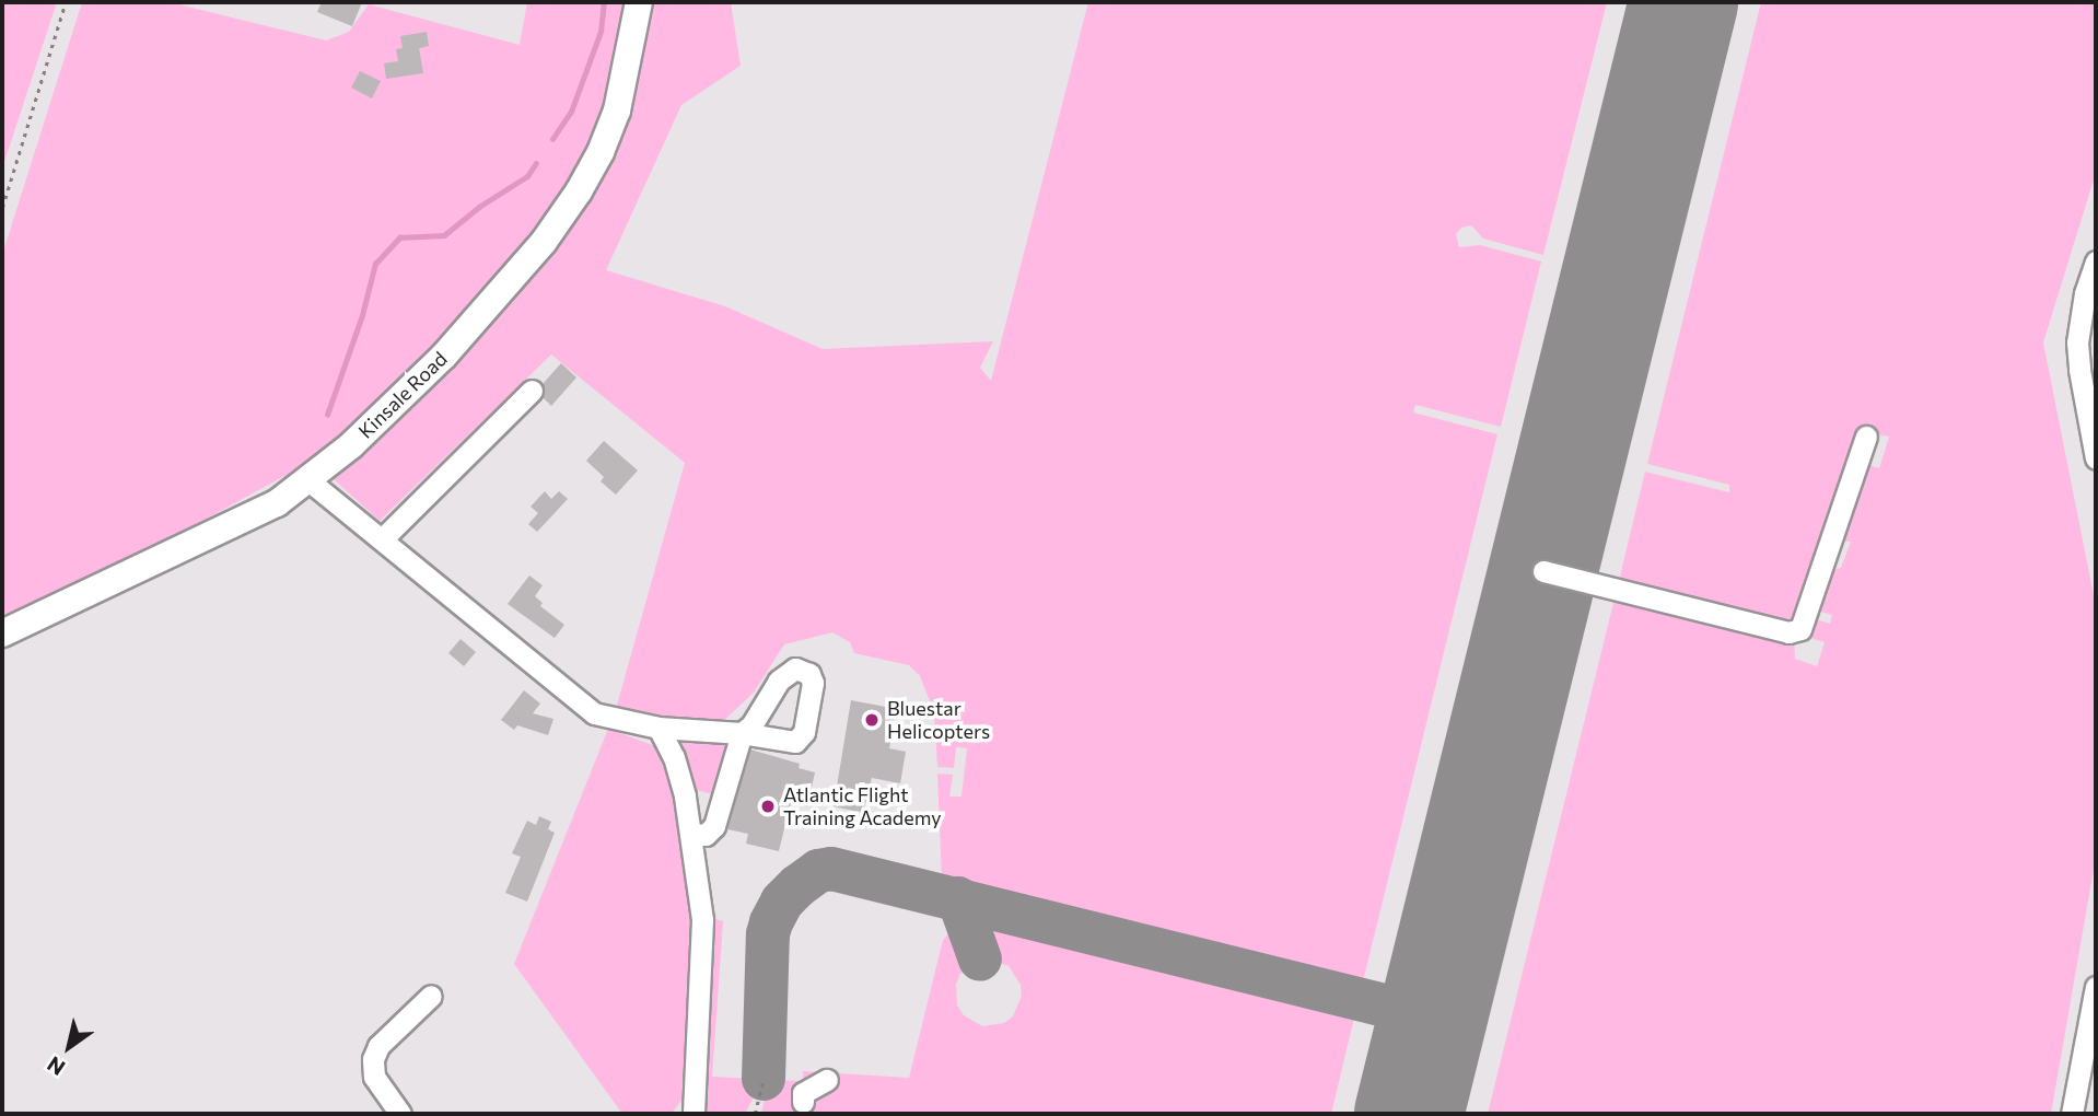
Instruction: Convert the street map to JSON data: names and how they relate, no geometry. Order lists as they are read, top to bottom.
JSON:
{
  "streets": {
    "main road": ["Kinsale Road"]
  },
  "places": ["Bluestar Helicopters", "Atlantic Flight Training Academy"],
  "north": "bottom left"
}
